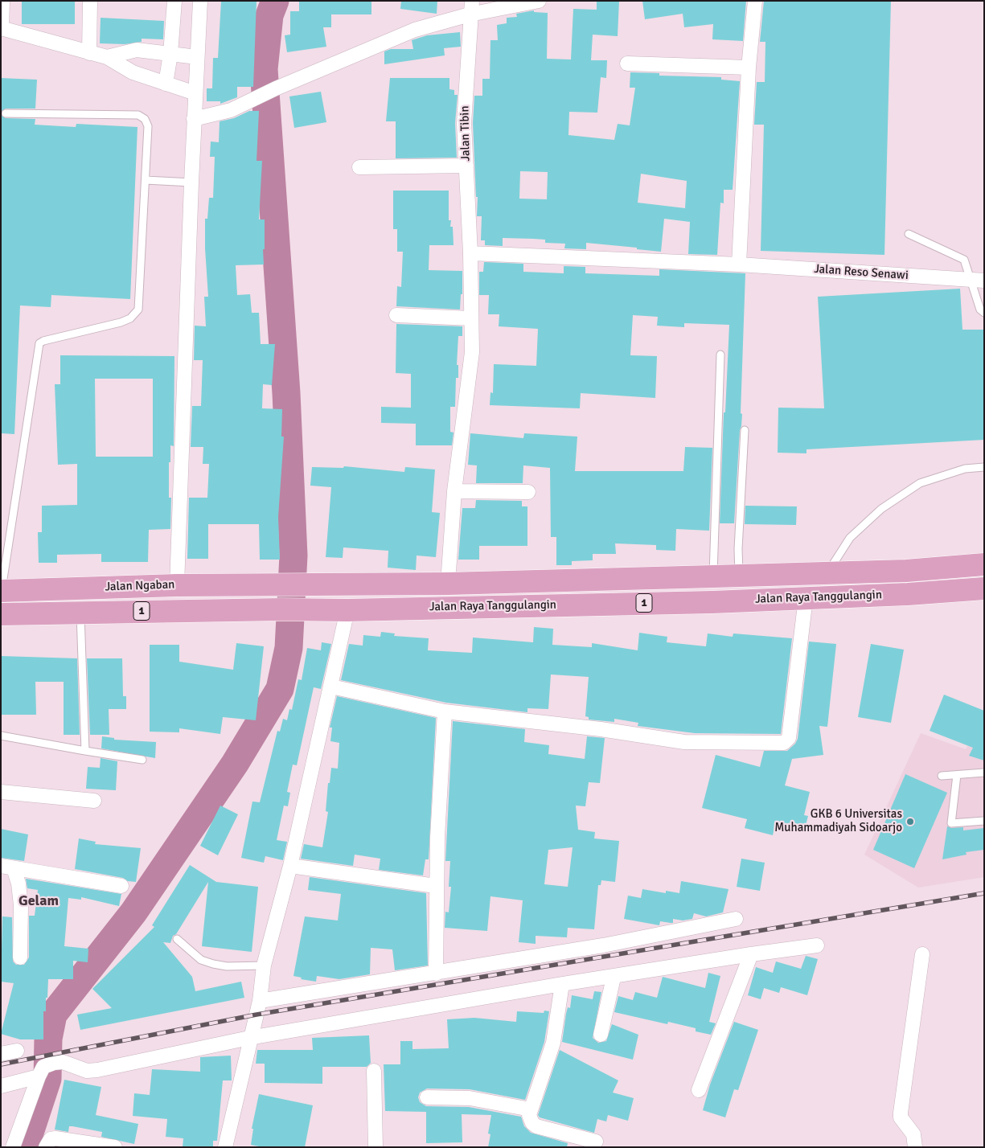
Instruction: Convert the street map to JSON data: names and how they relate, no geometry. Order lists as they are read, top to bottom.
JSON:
{
  "streets": {
    "highway": ["Jalan Ngaban", "Jalan Raya Tanggulangin", "1"],
    "street": ["Jalan Tibin", "Jalan Reso Senawi"]
  },
  "crossings": [
    ["Jalan Tibin", "Jalan Reso Senawi"],
    ["Jalan Tibin", "Jalan Raya Tanggulangin"],
    ["Jalan Ngaban", "Jalan Raya Tanggulangin"]
  ],
  "districts": ["Gelam"],
  "places": ["GKB 6 Universitas Muhammadiyah Sidoarjo"]
}
